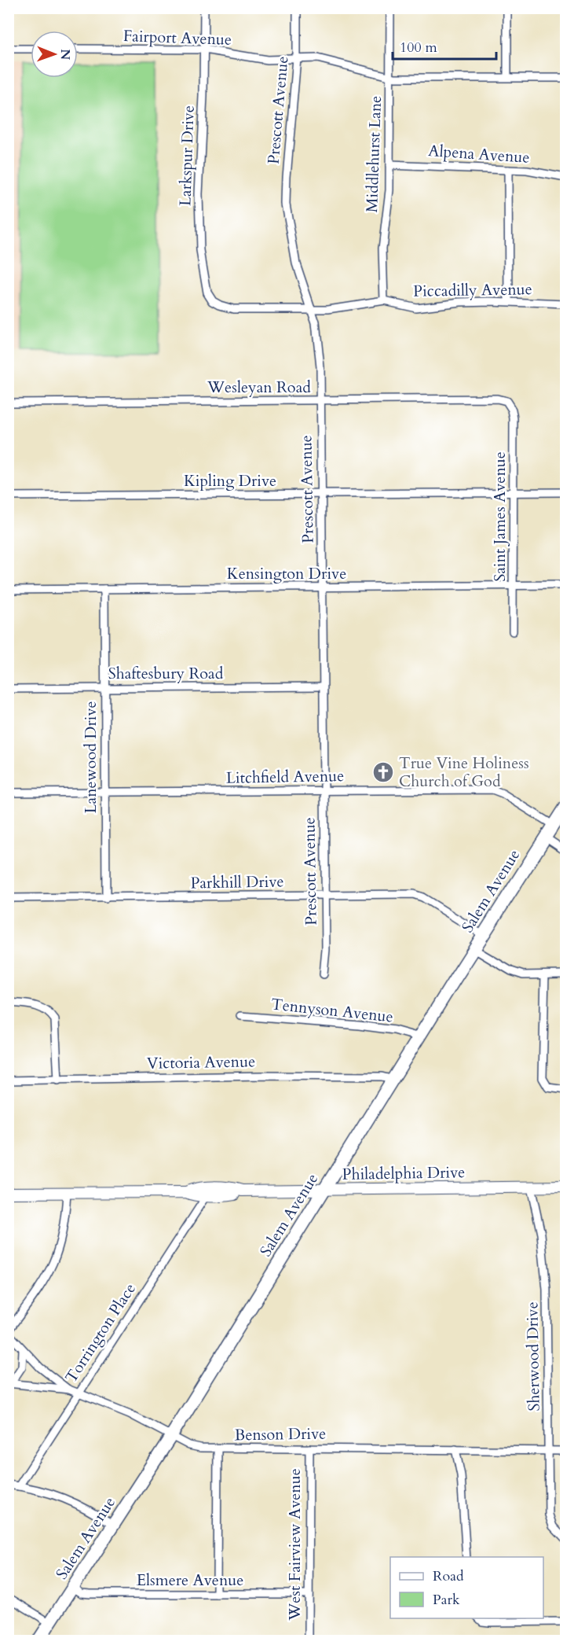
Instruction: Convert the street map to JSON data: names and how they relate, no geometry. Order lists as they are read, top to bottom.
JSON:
{
  "streets": {
    "main road": ["Salem Avenue", "Philadelphia Drive"],
    "street": [
      "Fairport Avenue",
      "Prescott Avenue",
      "Middlehurst Lane",
      "Alpena Avenue",
      "Larkspur Drive",
      "Piccadilly Avenue",
      "Wesleyan Road",
      "Kipling Drive",
      "Saint James Avenue",
      "Kensington Drive",
      "Shaftesbury Road",
      "Lanewood Drive",
      "Litchfield Avenue",
      "Parkhill Drive",
      "Tennyson Avenue",
      "Victoria Avenue",
      "Torrington Place",
      "Sherwood Drive",
      "Benson Drive",
      "West Fairview Avenue",
      "Elsmere Avenue"
    ]
  },
  "crossings": [
    ["Fairport Avenue", "Prescott Avenue"],
    ["Fairport Avenue", "Middlehurst Lane"],
    ["Fairport Avenue", "Larkspur Drive"],
    ["Prescott Avenue", "Piccadilly Avenue"],
    ["Prescott Avenue", "Wesleyan Road"],
    ["Prescott Avenue", "Kipling Drive"],
    ["Prescott Avenue", "Kensington Drive"],
    ["Prescott Avenue", "Shaftesbury Road"],
    ["Prescott Avenue", "Litchfield Avenue"],
    ["Prescott Avenue", "Parkhill Drive"],
    ["Middlehurst Lane", "Alpena Avenue"],
    ["Middlehurst Lane", "Piccadilly Avenue"],
    ["Larkspur Drive", "Piccadilly Avenue"],
    ["Wesleyan Road", "Saint James Avenue"],
    ["Kipling Drive", "Saint James Avenue"],
    ["Saint James Avenue", "Kensington Drive"],
    ["Kensington Drive", "Lanewood Drive"],
    ["Shaftesbury Road", "Lanewood Drive"],
    ["Lanewood Drive", "Litchfield Avenue"],
    ["Lanewood Drive", "Parkhill Drive"],
    ["Litchfield Avenue", "Salem Avenue"],
    ["Parkhill Drive", "Salem Avenue"],
    ["Salem Avenue", "Tennyson Avenue"],
    ["Salem Avenue", "Victoria Avenue"],
    ["Salem Avenue", "Philadelphia Drive"],
    ["Salem Avenue", "Benson Drive"],
    ["Salem Avenue", "Elsmere Avenue"],
    ["Philadelphia Drive", "Torrington Place"],
    ["Philadelphia Drive", "Sherwood Drive"],
    ["Torrington Place", "Benson Drive"],
    ["Sherwood Drive", "Benson Drive"],
    ["Benson Drive", "West Fairview Avenue"],
    ["West Fairview Avenue", "Elsmere Avenue"]
  ],
  "places": {
    "church": ["True Vine Holiness Church of God"]
  },
  "legend": ["Road", "Park"],
  "scale_bar": "100 m",
  "north": "right"
}
